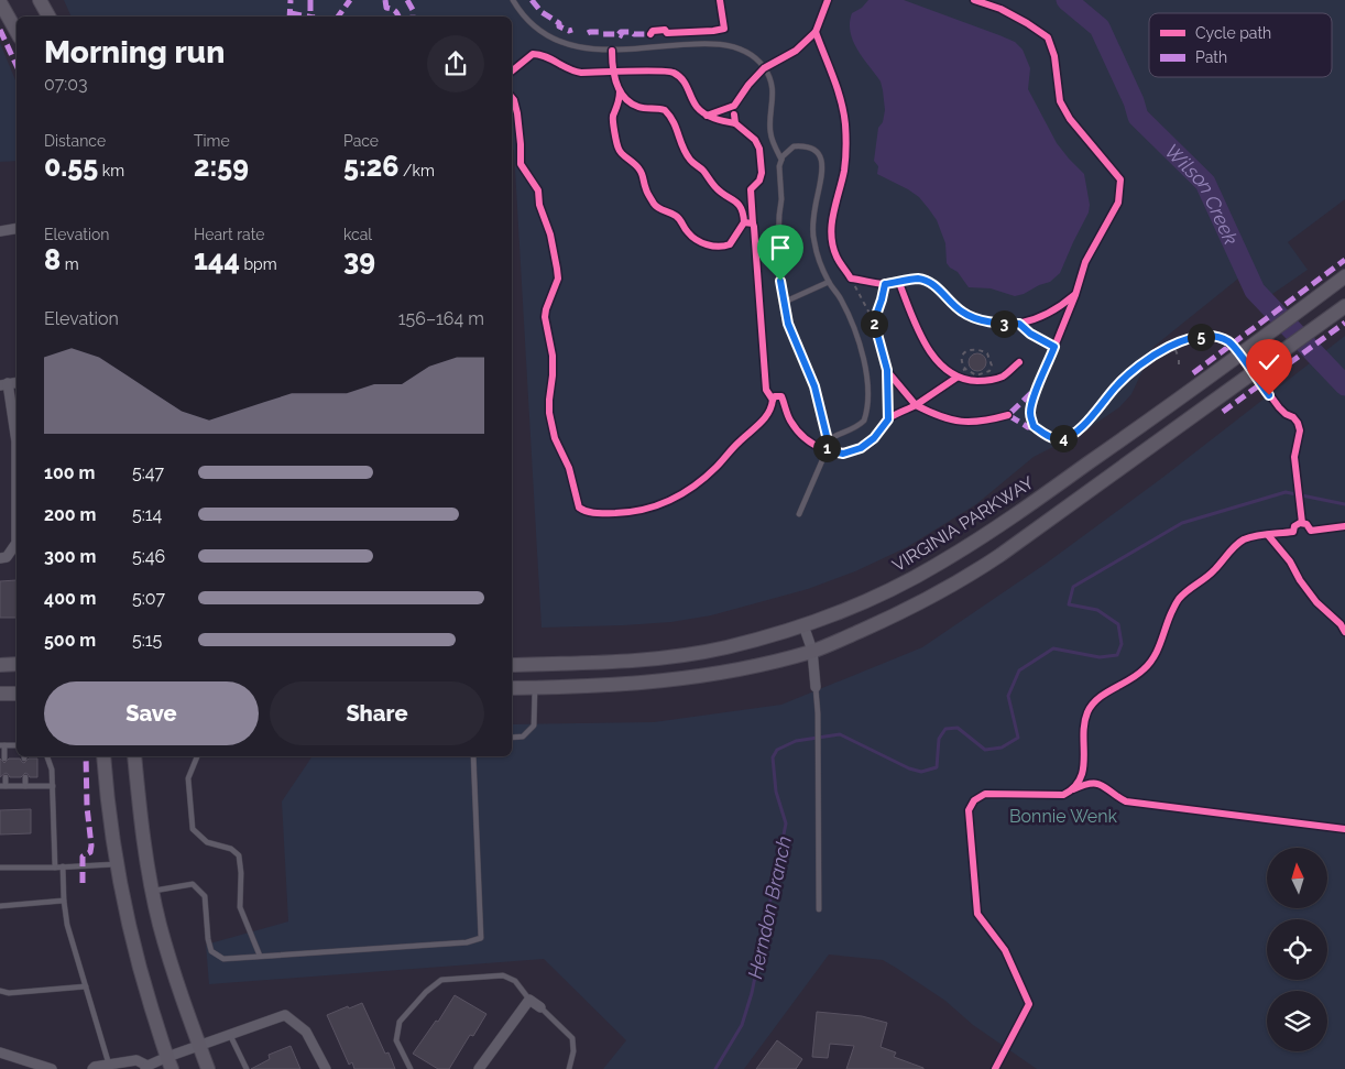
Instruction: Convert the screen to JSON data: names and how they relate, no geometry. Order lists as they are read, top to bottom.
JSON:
{
  "streets": {
    "main road": ["VIRGINIA PARKWAY"]
  },
  "water": ["Wilson Creek", "Herndon Branch"],
  "parks": ["Bonnie Wenk"],
  "legend": ["Cycle path", "Path"],
  "north": "top",
  "page": {
    "heading": ["Morning run", "07:03"],
    "stats": [
      ["Distance", "0.55 km"],
      ["Time", "2:59"],
      ["Pace", "5:26 /km"],
      ["Elevation", "8 m"],
      ["Heart rate", "144 bpm"],
      ["kcal", "39"]
    ],
    "chart": ["Elevation", "156–164 m"],
    "pins": [
      "2",
      "3",
      "5",
      "4",
      "1"
    ],
    "list": [
      {
        "name": "100 m",
        "note": "5:47"
      },
      {
        "name": "200 m",
        "note": "5:14"
      },
      {
        "name": "300 m",
        "note": "5:46"
      },
      {
        "name": "400 m",
        "note": "5:07"
      },
      {
        "name": "500 m",
        "note": "5:15"
      }
    ],
    "buttons": ["Save", "Share"]
  }
}
